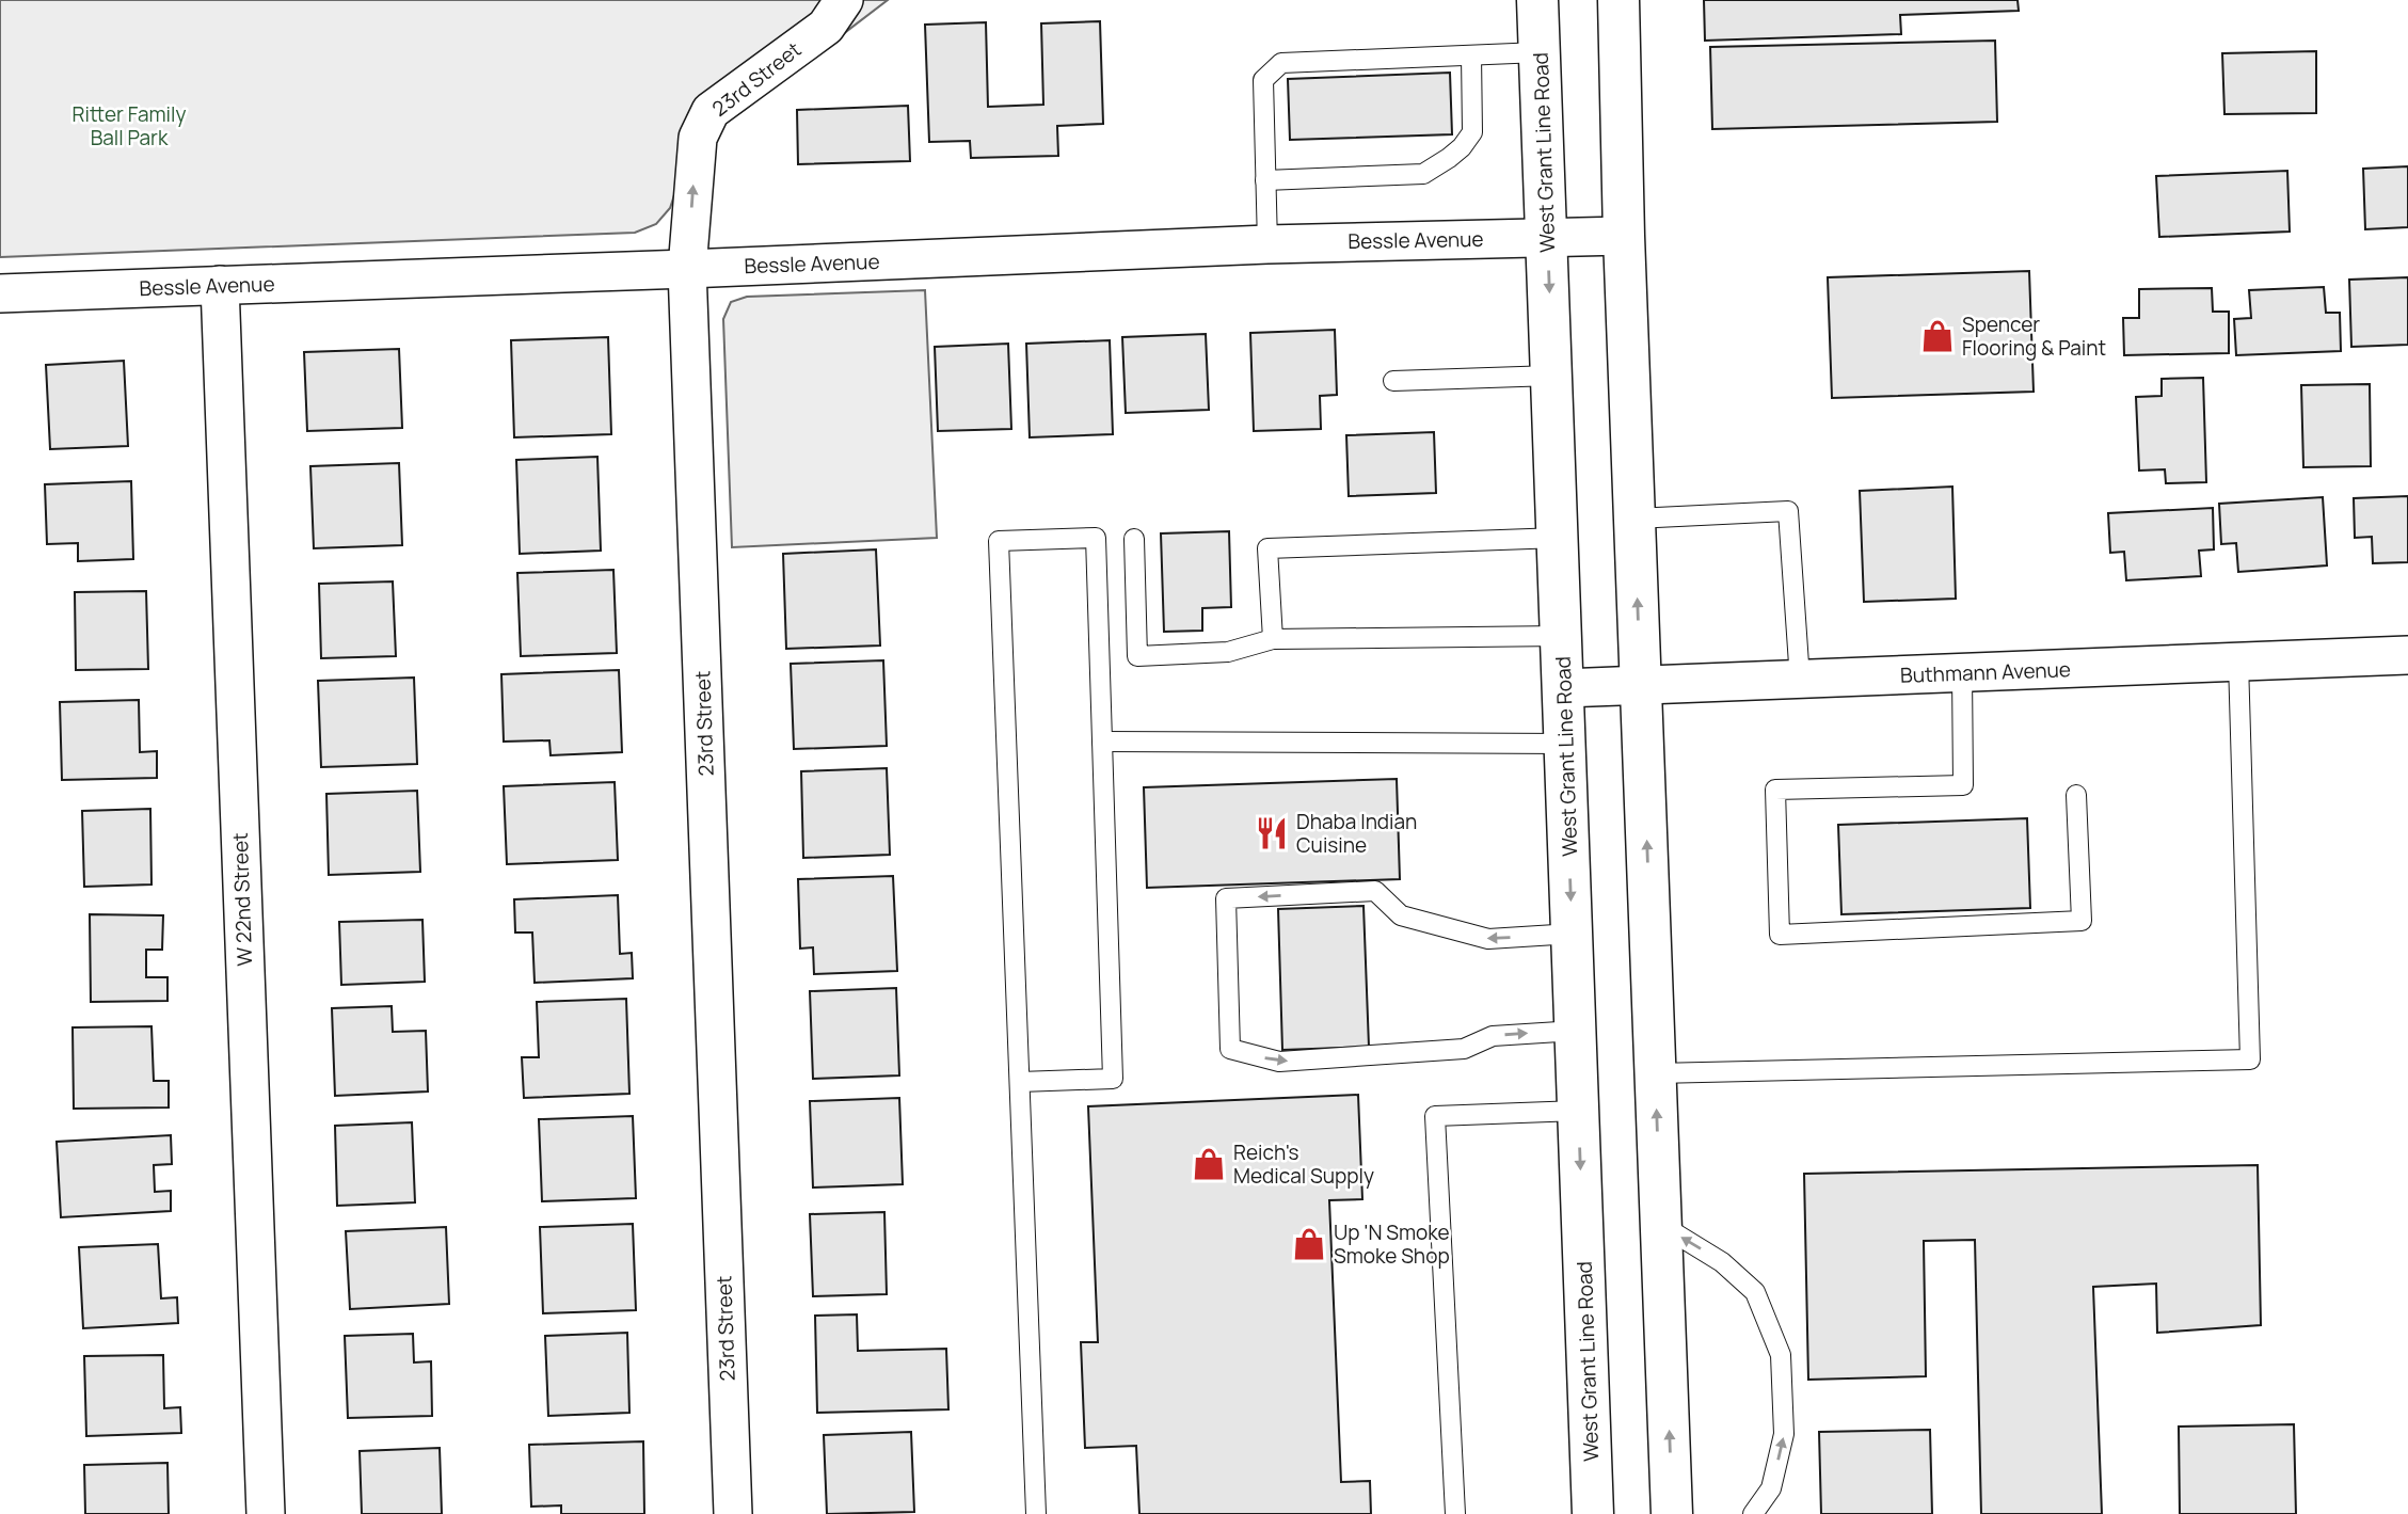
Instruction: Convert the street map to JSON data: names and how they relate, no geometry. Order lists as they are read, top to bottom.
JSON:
{
  "streets": {
    "main road": ["West Grant Line Road"],
    "street": [
      "23rd Street",
      "Bessle Avenue",
      "Buthmann Avenue",
      "W 22nd Street"
    ]
  },
  "crossings": [
    ["23rd Street", "Bessle Avenue"],
    ["West Grant Line Road", "Bessle Avenue"],
    ["West Grant Line Road", "Buthmann Avenue"],
    ["Bessle Avenue", "W 22nd Street"]
  ],
  "parks": ["Ritter Family Ball Park"],
  "places": {
    "shop": ["Spencer Flooring & Paint", "Reich's Medical Supply", "Up 'N Smoke Smoke Shop"],
    "restaurant": ["Dhaba Indian Cuisine"]
  }
}
